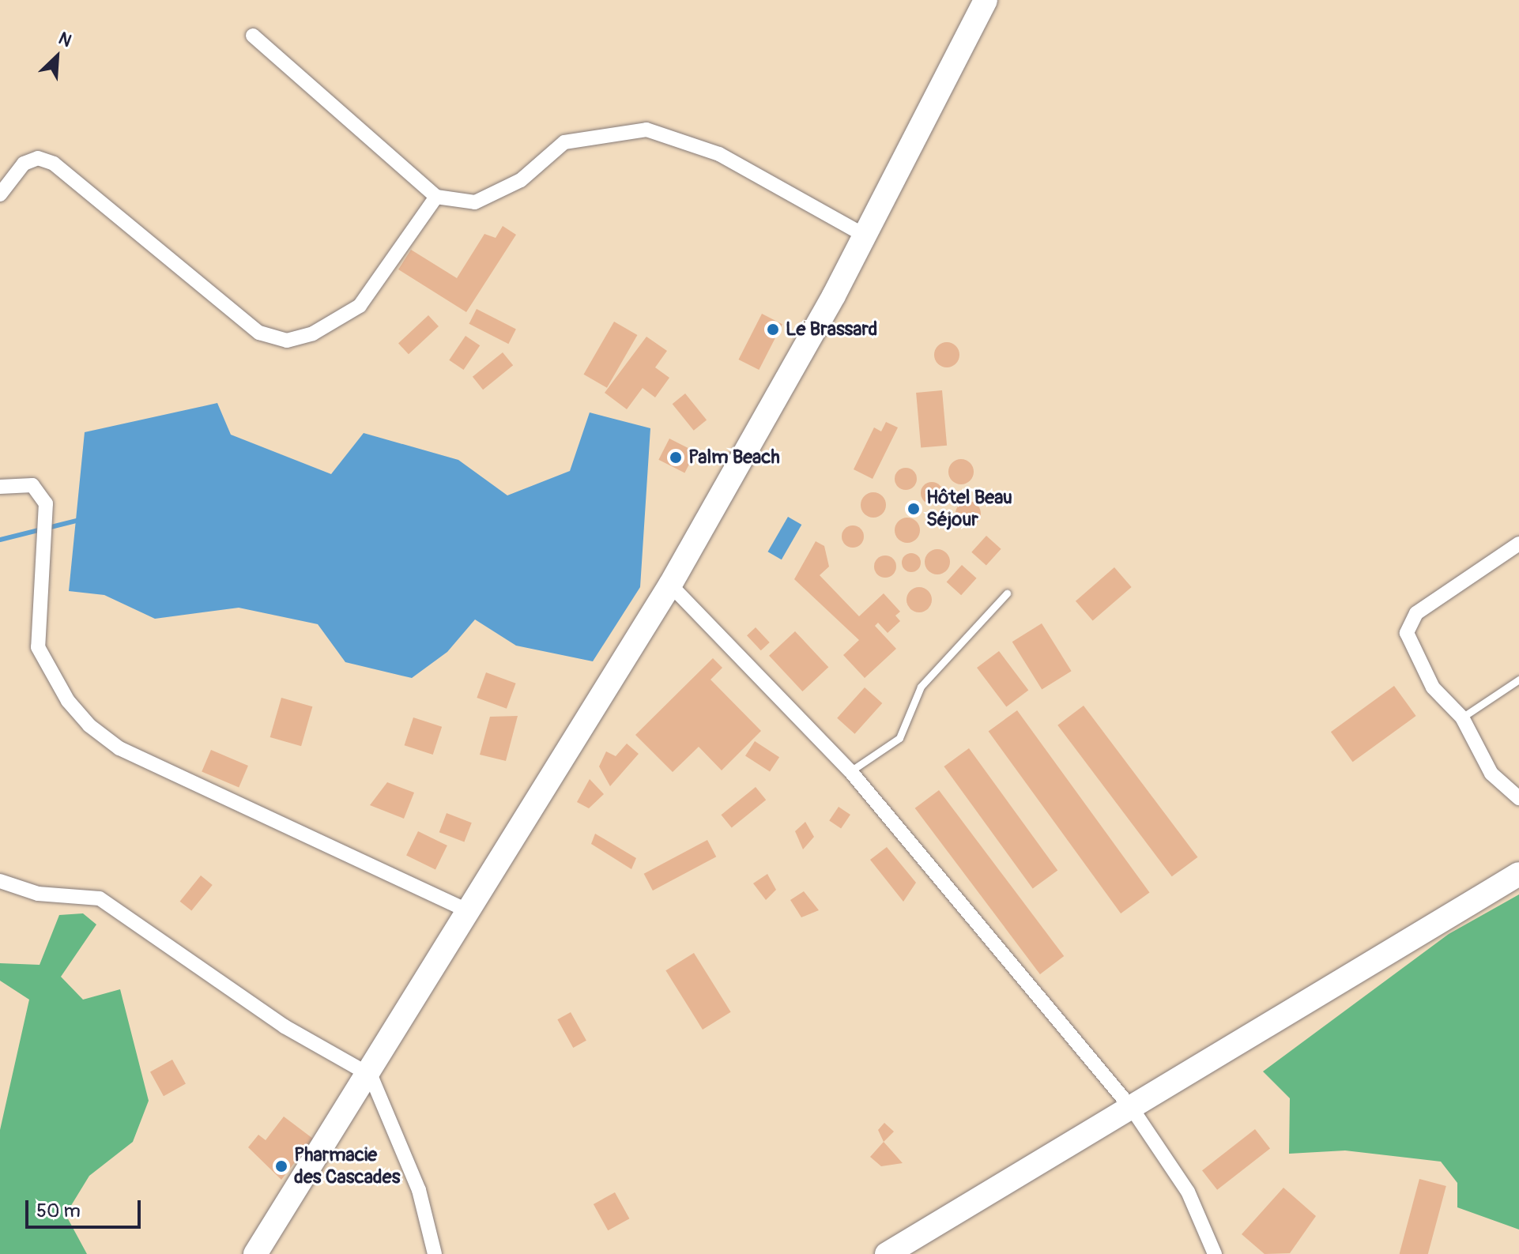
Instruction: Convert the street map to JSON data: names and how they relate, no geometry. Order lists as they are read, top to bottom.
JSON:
{
  "places": [
    "Le Brassard",
    "Palm Beach",
    "Hôtel Beau Séjour",
    "Pharmacie des Cascades"
  ],
  "scale_bar": "50 m",
  "north": "top right"
}
